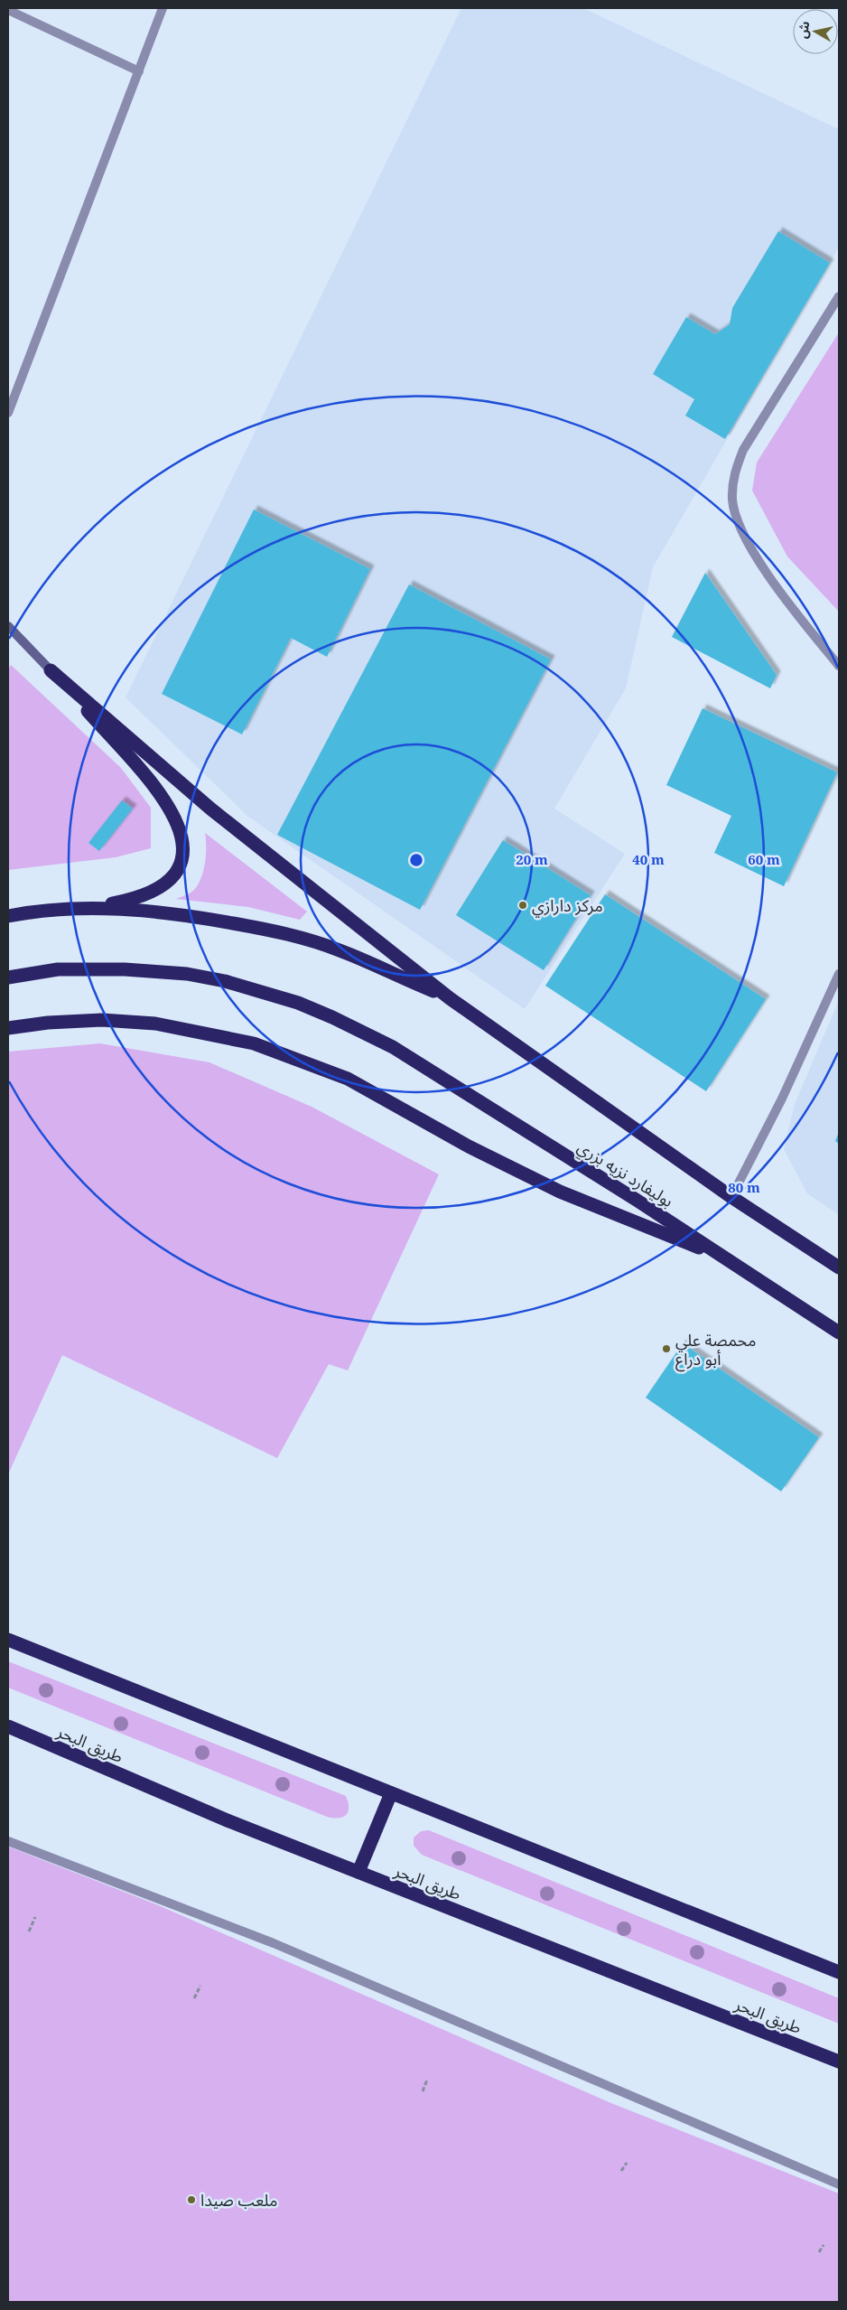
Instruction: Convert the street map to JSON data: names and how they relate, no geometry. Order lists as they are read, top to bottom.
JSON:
{
  "streets": {
    "highway": ["بوليفارد نزيه بزري", "طريق البحر"]
  },
  "places": ["مركز دارازي", "محمصة علي أبو دراع", "ملعب صيدا"],
  "north": "left",
  "rings": [
    "20 m",
    "40 m",
    "60 m",
    "80 m"
  ]
}
